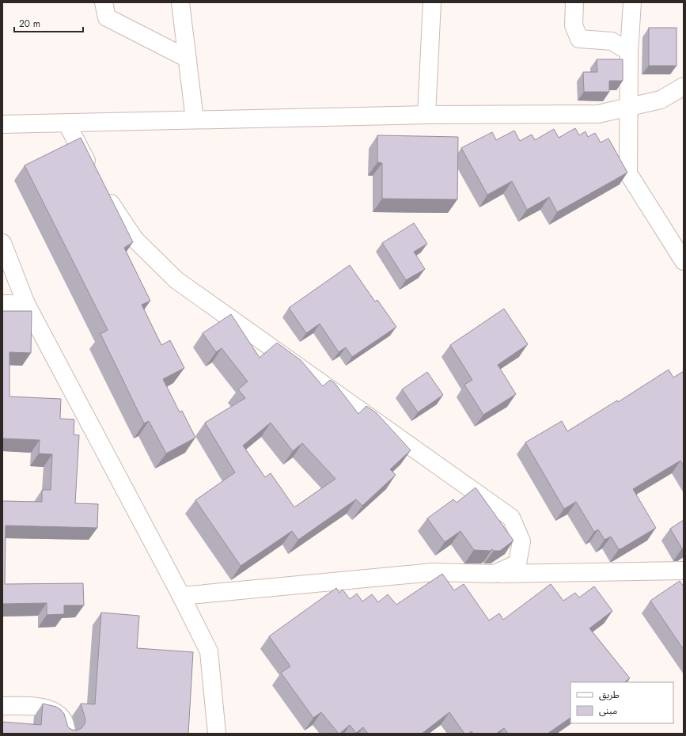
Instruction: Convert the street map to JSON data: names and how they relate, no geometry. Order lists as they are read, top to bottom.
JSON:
{
  "legend": ["طريق", "مبنى"],
  "scale_bar": "20 m"
}
